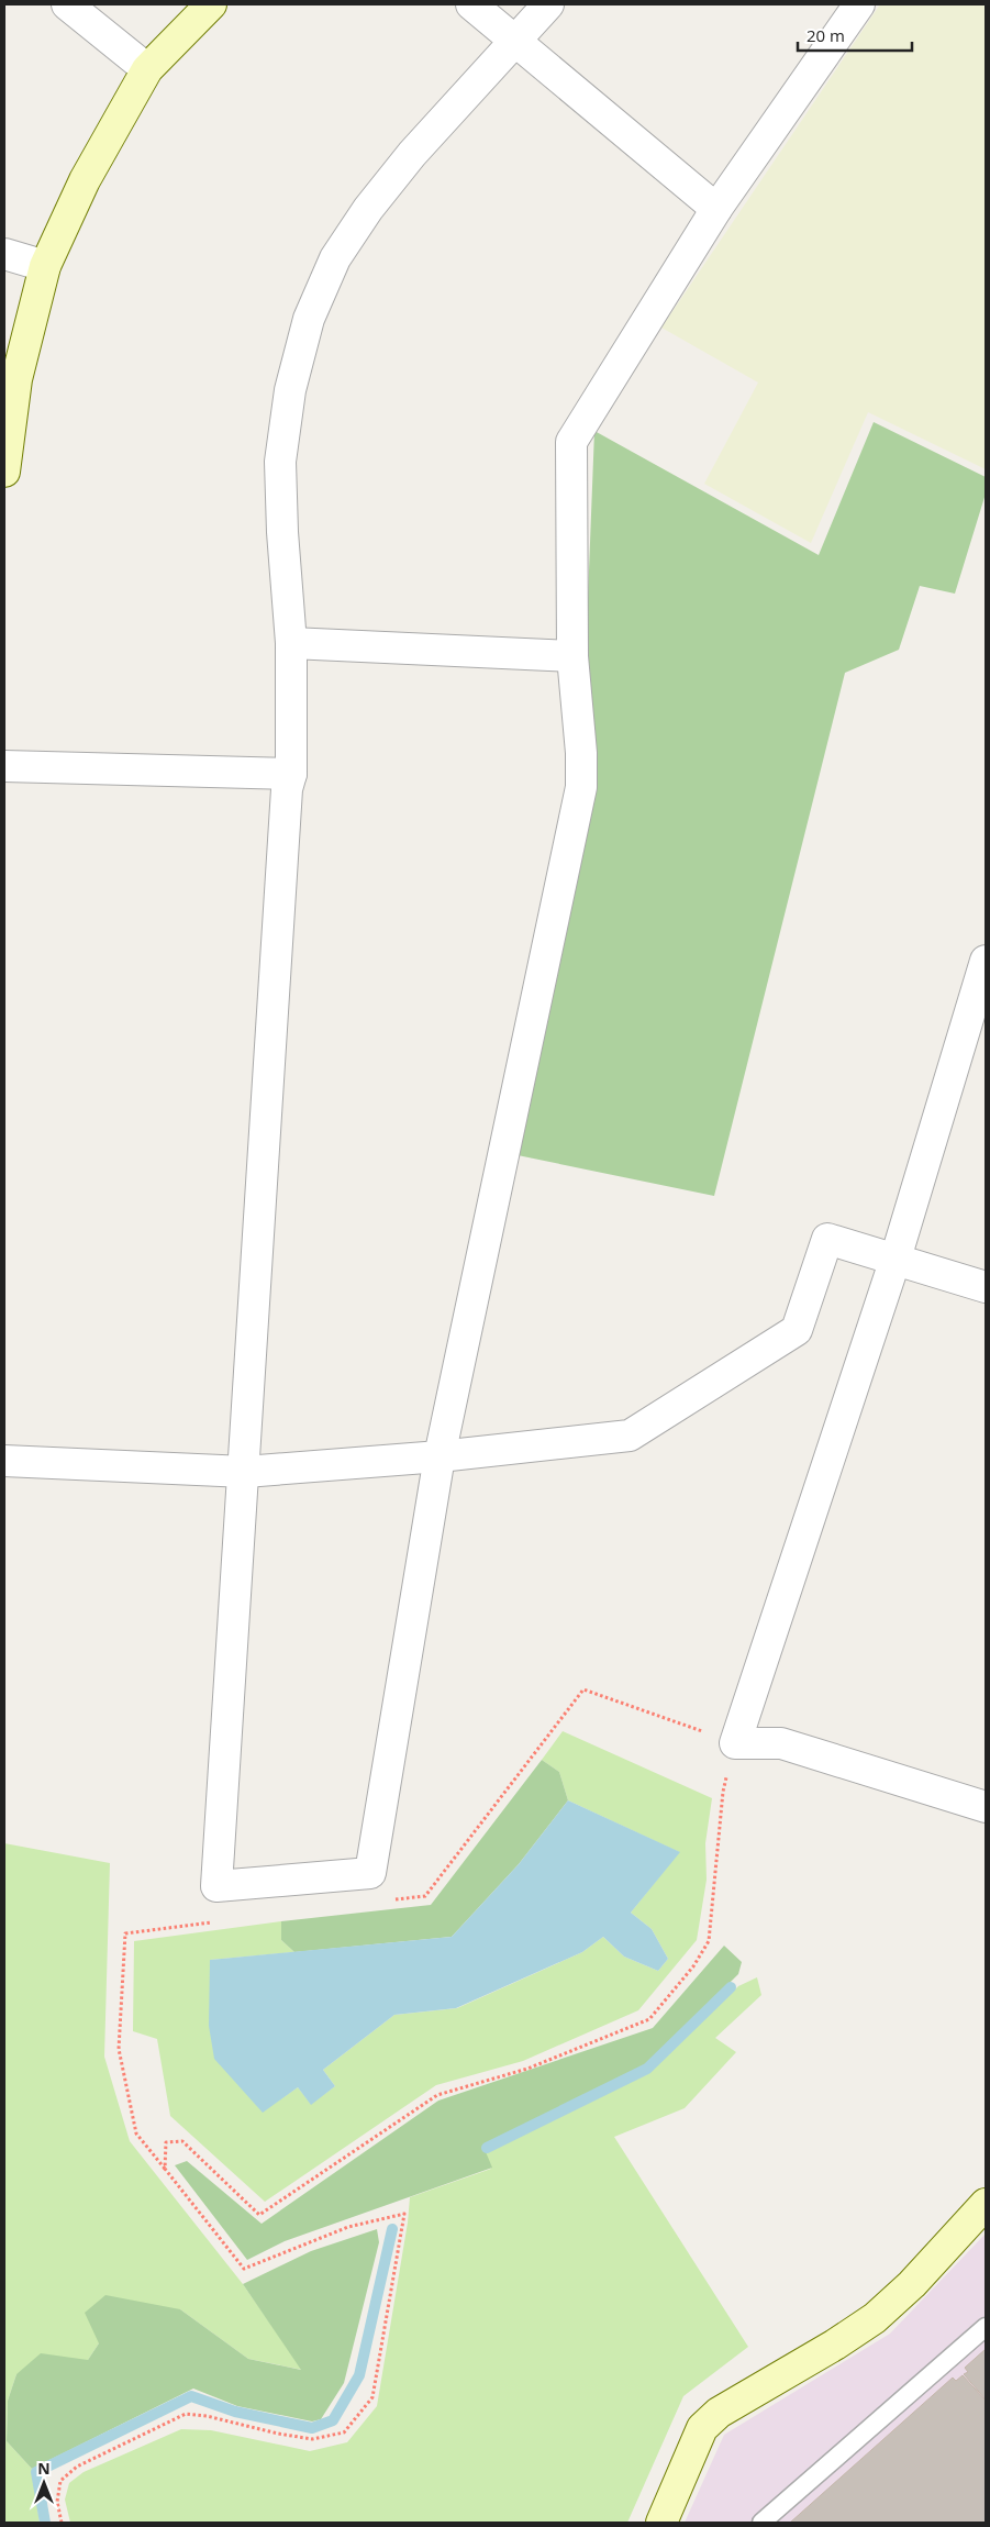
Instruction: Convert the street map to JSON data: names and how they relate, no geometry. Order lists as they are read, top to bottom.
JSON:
{
  "scale_bar": "20 m",
  "north": "top"
}
